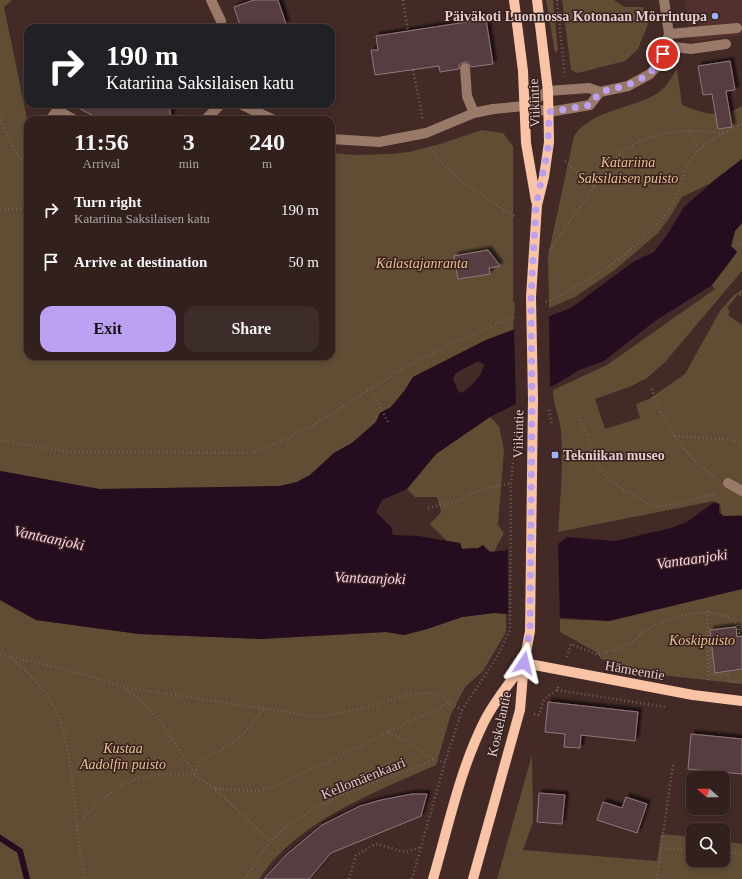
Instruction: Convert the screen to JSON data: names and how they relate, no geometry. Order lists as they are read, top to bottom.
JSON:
{
  "streets": {
    "main road": ["Viikintie", "Hämeentie", "Koskelantie"],
    "path": ["Kellomäenkaari"]
  },
  "crossings": [
    ["Viikintie", "Hämeentie"],
    ["Viikintie", "Koskelantie"],
    ["Hämeentie", "Koskelantie"]
  ],
  "water": ["Vantaanjoki"],
  "parks": [
    "Katariina Saksilaisen puisto",
    "Kalastajanranta",
    "Koskipuisto",
    "Kustaa Aadolfin puisto"
  ],
  "places": {
    "other": ["Päiväkoti Luonnossa Kotonaan Mörrintupa"],
    "transit": ["Tekniikan museo"]
  },
  "north": "left",
  "page": {
    "turn": ["190 m", "Katariina Saksilaisen katu"],
    "eta": [
      "11:56",
      "Arrival",
      "3",
      "min",
      "240",
      "m"
    ],
    "list": [
      {
        "name": "Turn right",
        "note": "Katariina Saksilaisen katu",
        "value": "190 m"
      },
      {
        "name": "Arrive at destination",
        "value": "50 m"
      }
    ],
    "buttons": ["Exit", "Share"]
  }
}
